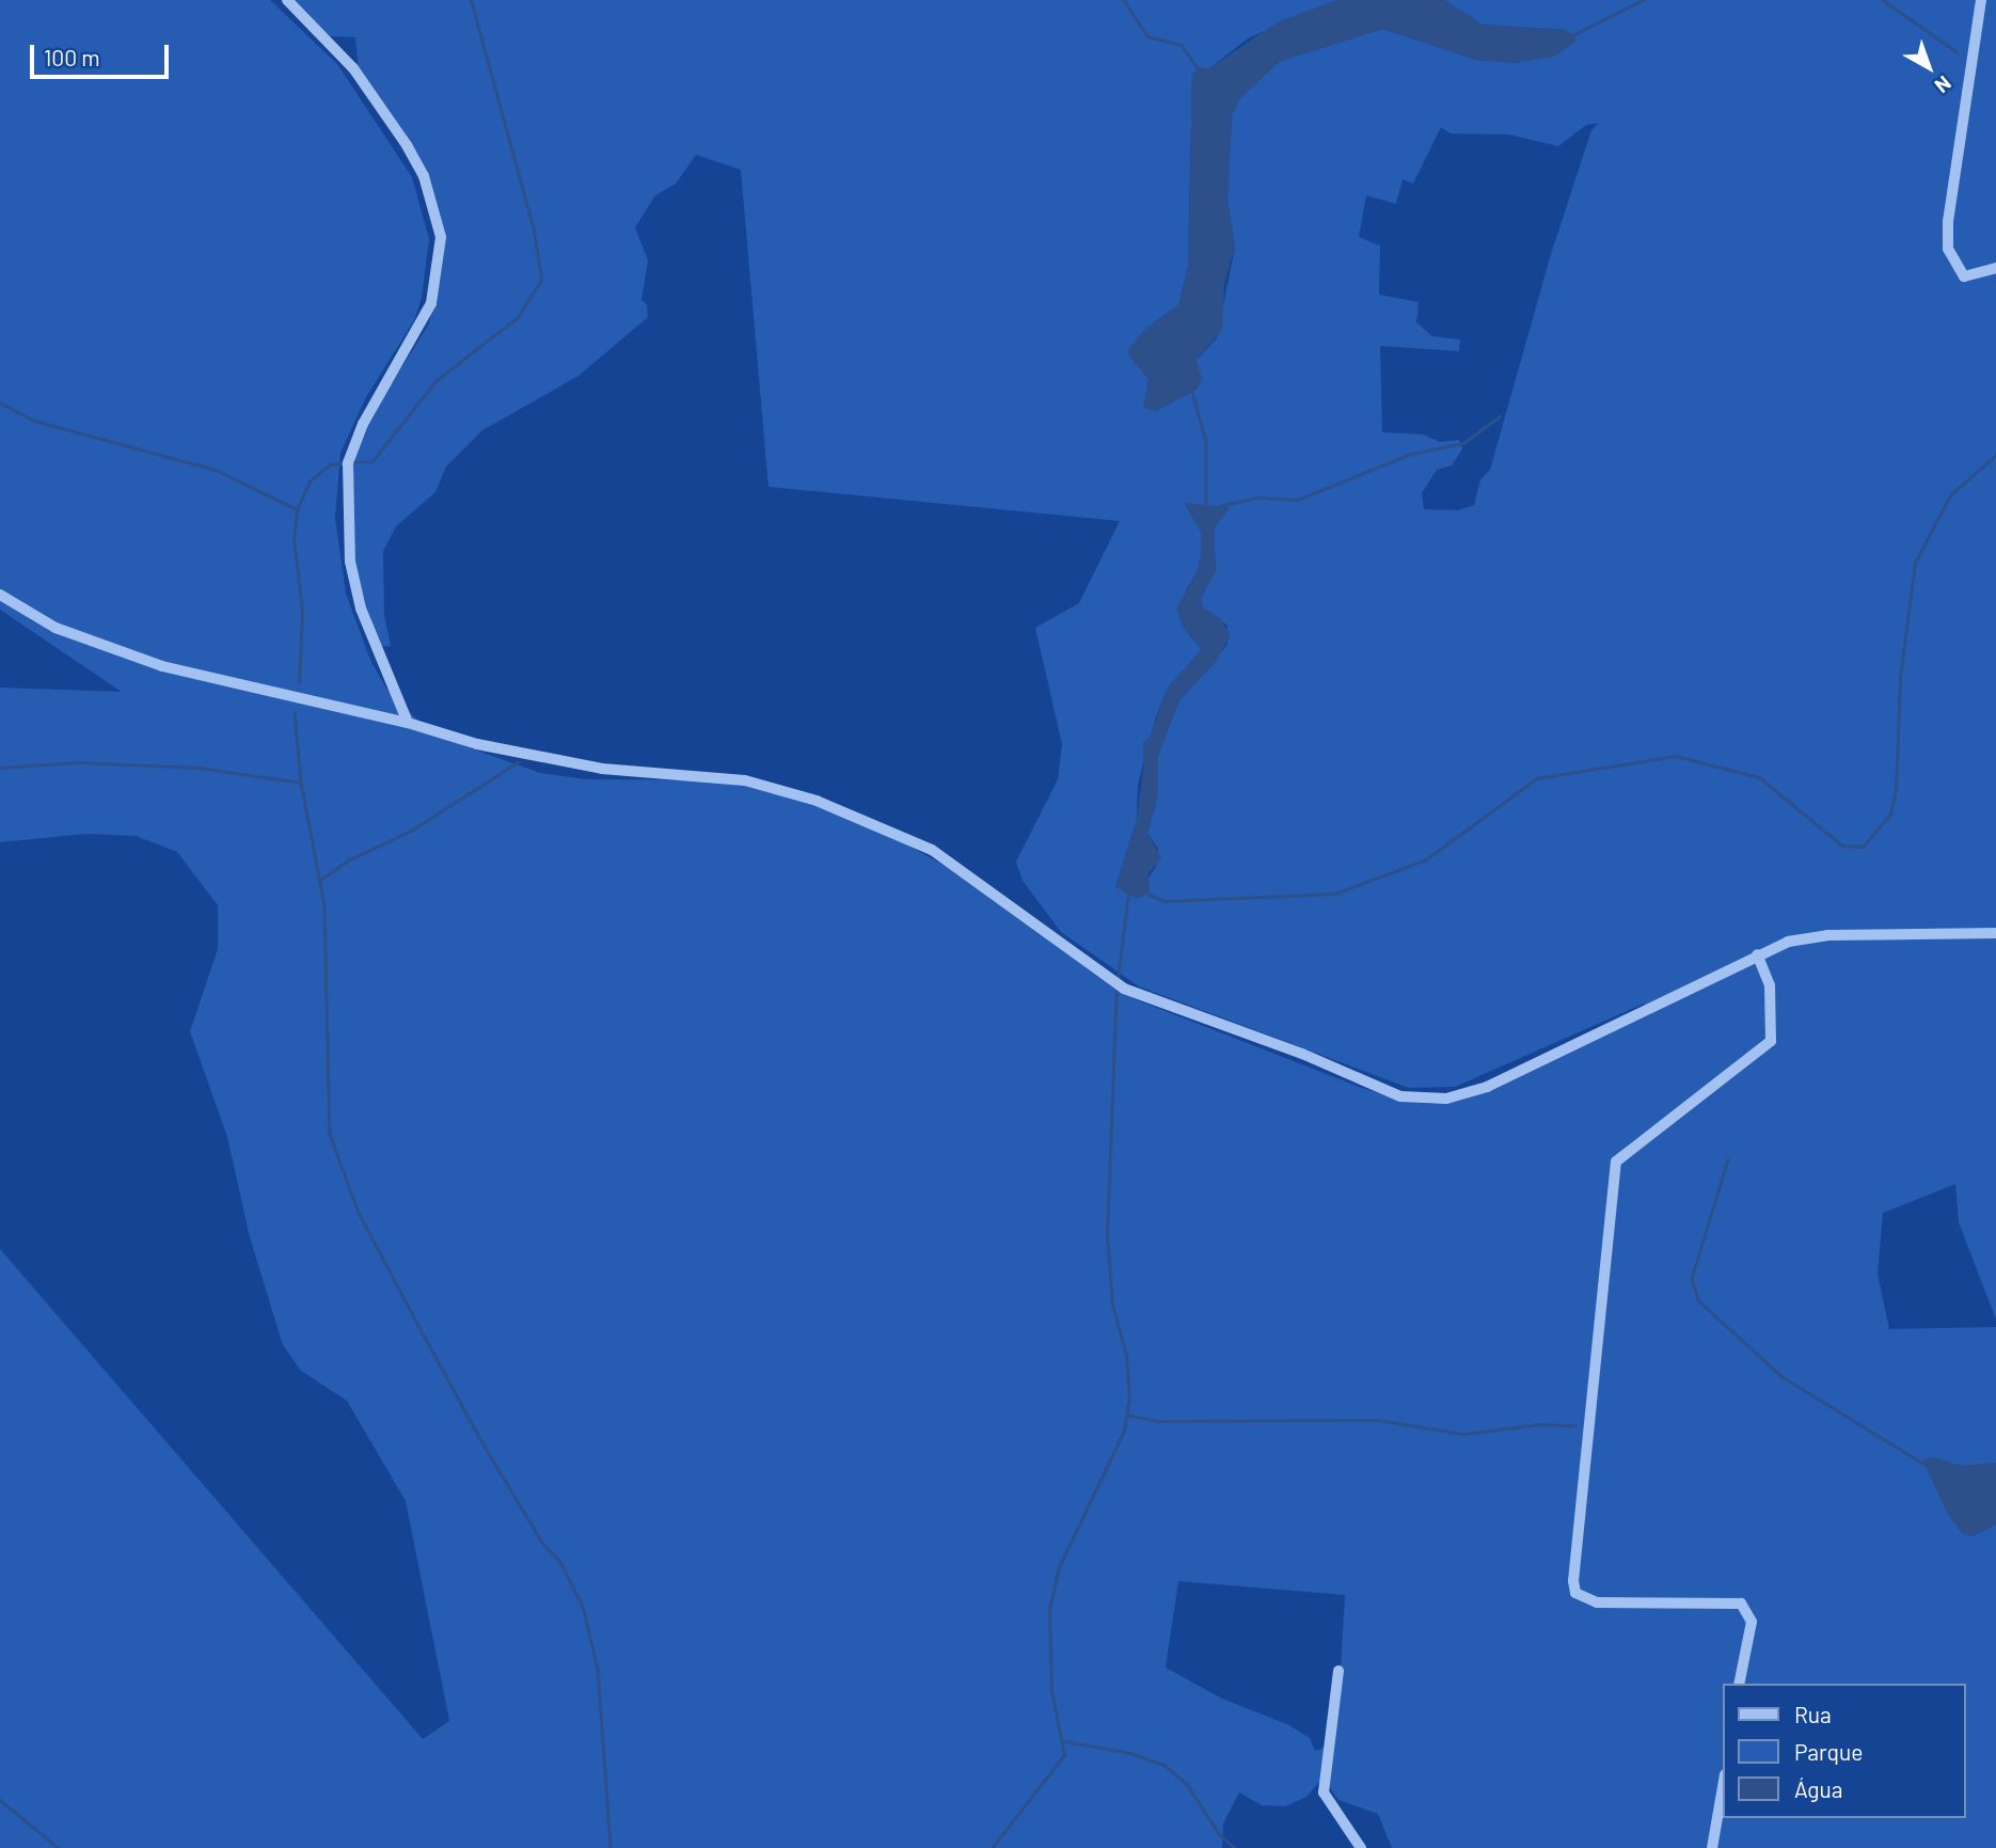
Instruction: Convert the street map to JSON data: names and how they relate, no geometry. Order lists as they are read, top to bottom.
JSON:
{
  "legend": ["Rua", "Parque", "Água"],
  "scale_bar": "100 m",
  "north": "bottom right"
}
